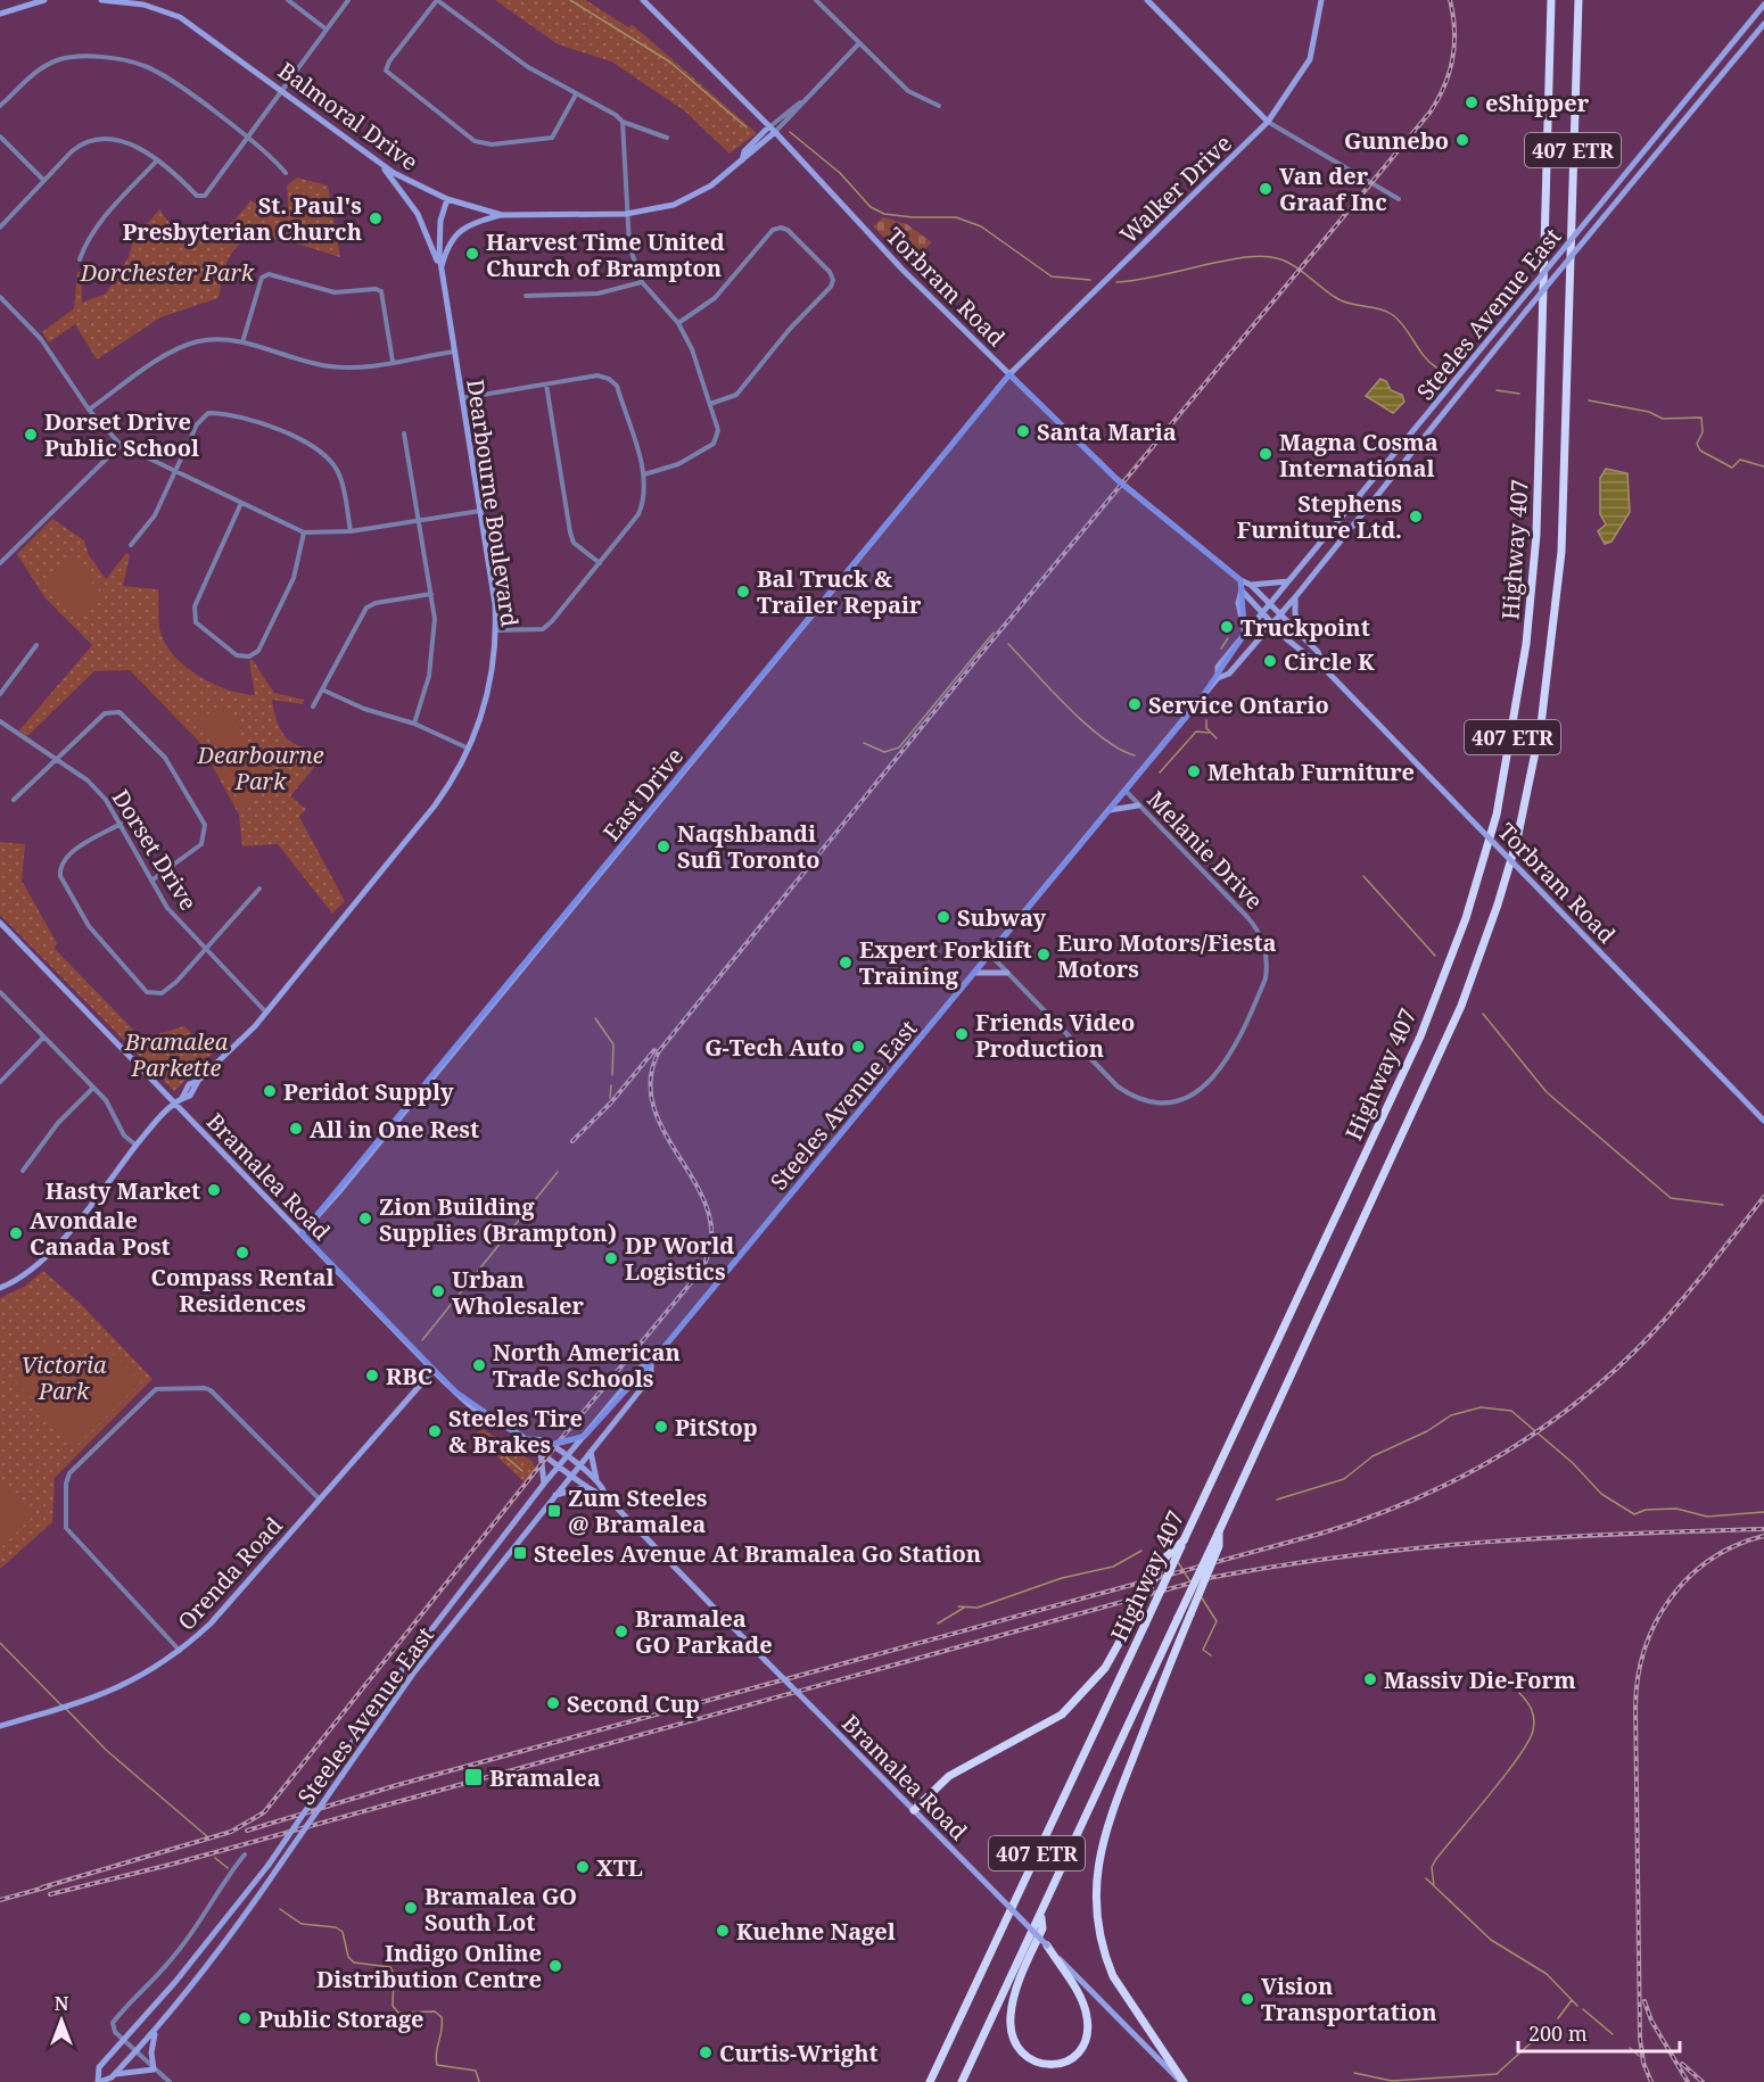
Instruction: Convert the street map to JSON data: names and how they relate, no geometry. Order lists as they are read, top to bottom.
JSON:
{
  "streets": {
    "highway": ["407 ETR", "Highway 407"],
    "main road": [
      "Balmoral Drive",
      "Walker Drive",
      "Torbram Road",
      "Steeles Avenue East",
      "Dearbourne Boulevard",
      "East Drive",
      "Bramalea Road",
      "Orenda Road"
    ],
    "street": ["Dorset Drive", "Melanie Drive"]
  },
  "crossings": [
    ["Balmoral Drive", "Torbram Road"],
    ["Balmoral Drive", "Dearbourne Boulevard"],
    ["Walker Drive", "Torbram Road"],
    ["Walker Drive", "East Drive"],
    ["Torbram Road", "Steeles Avenue East"],
    ["Torbram Road", "East Drive"],
    ["Steeles Avenue East", "Melanie Drive"],
    ["Steeles Avenue East", "Bramalea Road"],
    ["Dearbourne Boulevard", "Dorset Drive"],
    ["Dearbourne Boulevard", "Bramalea Road"],
    ["East Drive", "Bramalea Road"],
    ["Bramalea Road", "Orenda Road"]
  ],
  "parks": [
    "Dorchester Park",
    "Dearbourne Park",
    "Bramalea Parkette",
    "Victoria Park"
  ],
  "places": {
    "other": [
      "eShipper",
      "Gunnebo",
      "Van der Graaf Inc",
      "St. Paul's Presbyterian Church",
      "Harvest Time United Church of Brampton",
      "Santa Maria",
      "Dorset Drive Public School",
      "Magna Cosma International",
      "Stephens Furniture Ltd.",
      "Bal Truck & Trailer Repair",
      "Truckpoint",
      "Circle K",
      "Service Ontario",
      "Mehtab Furniture",
      "Naqshbandi Sufi Toronto",
      "Subway",
      "Euro Motors/Fiesta Motors",
      "Expert Forklift Training",
      "Friends Video Production",
      "G-Tech Auto",
      "Peridot Supply",
      "All in One Rest",
      "Hasty Market",
      "Zion Building Supplies (Brampton)",
      "Avondale Canada Post",
      "Compass Rental Residences",
      "DP World Logistics",
      "Urban Wholesaler",
      "North American Trade Schools",
      "RBC",
      "PitStop",
      "Steeles Tire & Brakes",
      "Bramalea GO Parkade",
      "Massiv Die-Form",
      "Second Cup",
      "XTL",
      "Bramalea GO South Lot",
      "Kuehne Nagel",
      "Indigo Online Distribution Centre",
      "Vision Transportation",
      "Public Storage",
      "Curtis-Wright"
    ],
    "transit": ["Zum Steeles @ Bramalea", "Steeles Avenue At Bramalea Go Station", "Bramalea"]
  },
  "scale_bar": "200 m",
  "north": "top"
}
